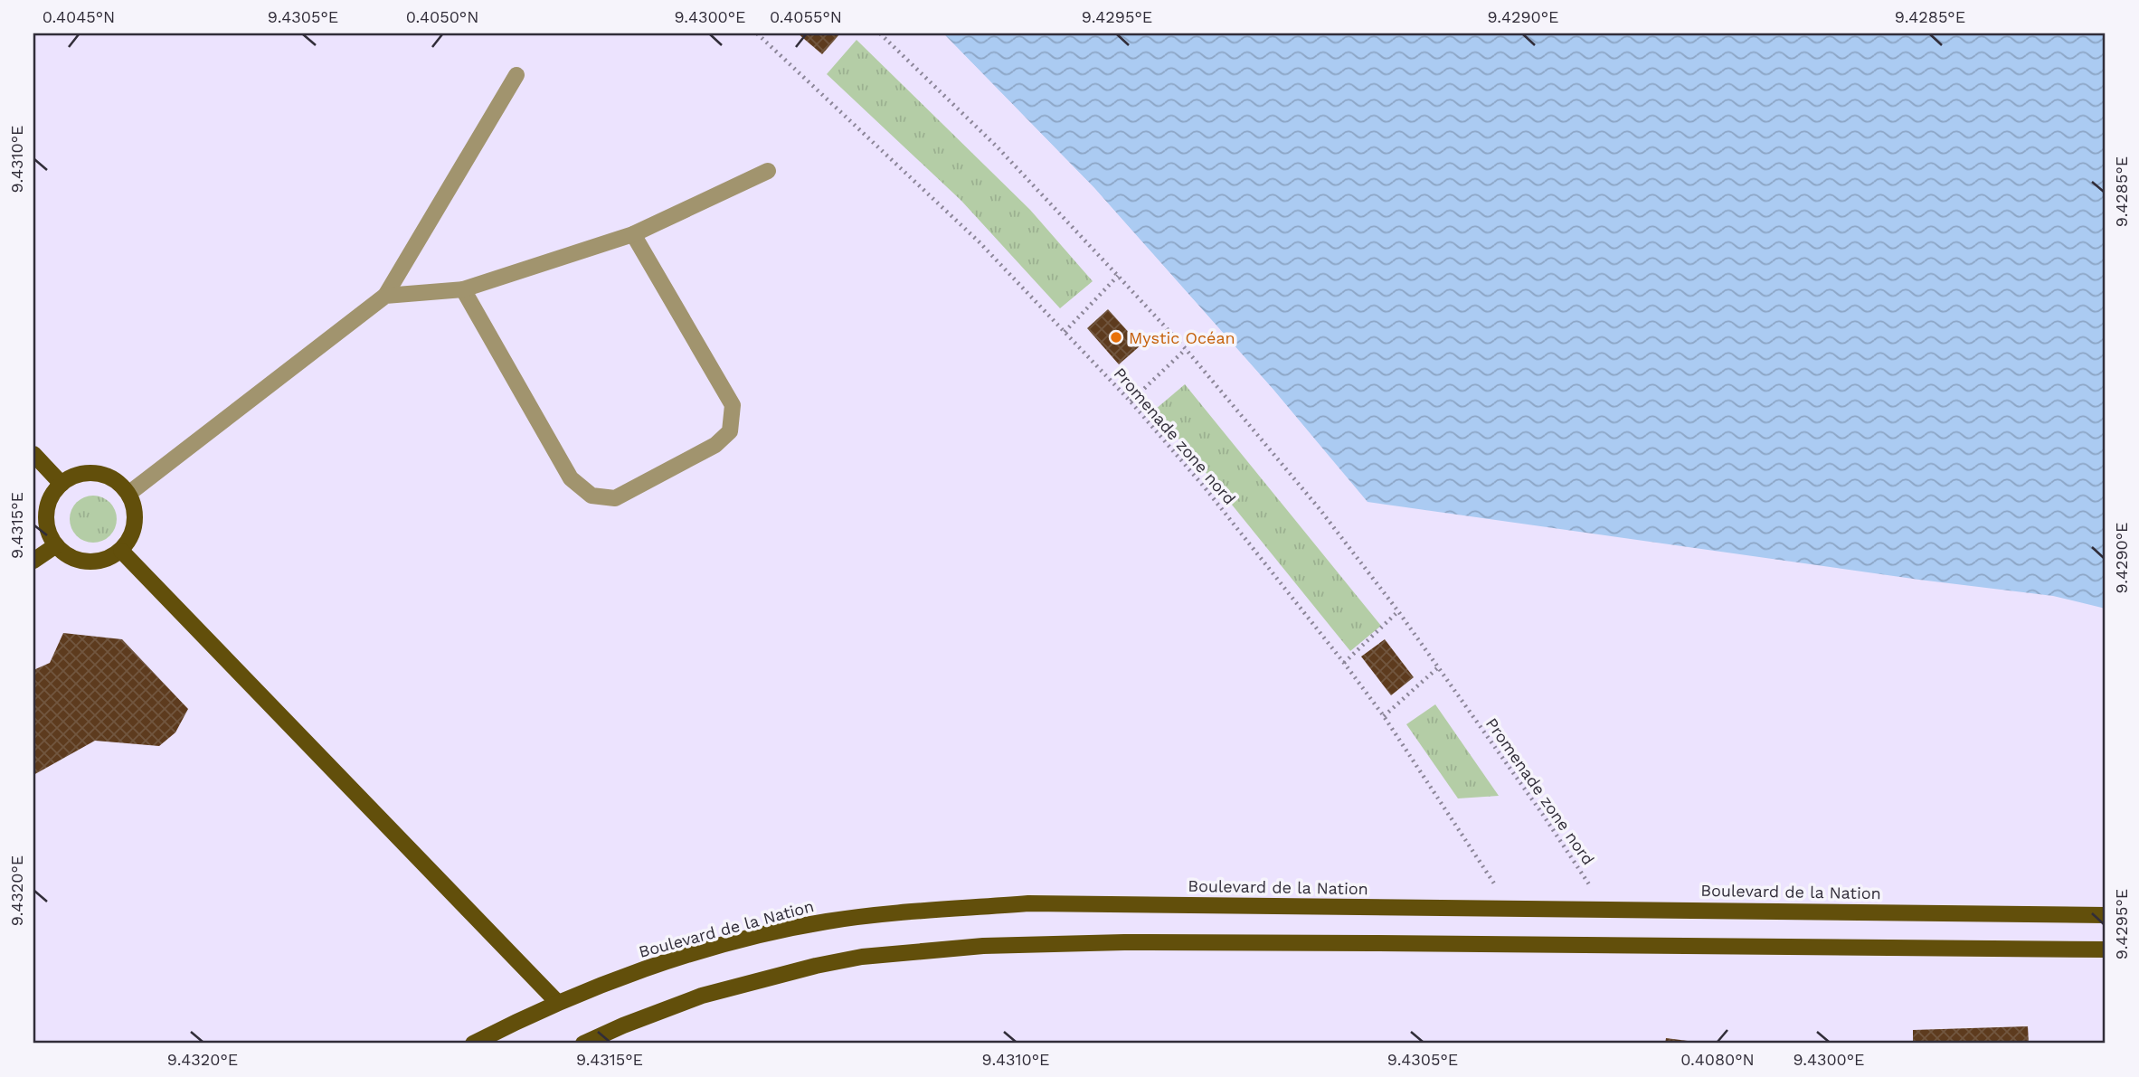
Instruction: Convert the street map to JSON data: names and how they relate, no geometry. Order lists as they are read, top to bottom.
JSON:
{
  "streets": {
    "main road": ["Boulevard de la Nation"],
    "path": ["Promenade zone nord"]
  },
  "crossings": [
    ["Promenade zone nord", "Boulevard de la Nation"]
  ],
  "places": ["Mystic Océan"],
  "coordinates": [
    "0.4045°N",
    "9.4305°E",
    "0.4050°N",
    "9.4300°E",
    "0.4055°N",
    "9.4295°E",
    "9.4290°E",
    "9.4285°E",
    "9.4310°E",
    "9.4315°E",
    "9.4320°E",
    "0.4080°N"
  ]
}
